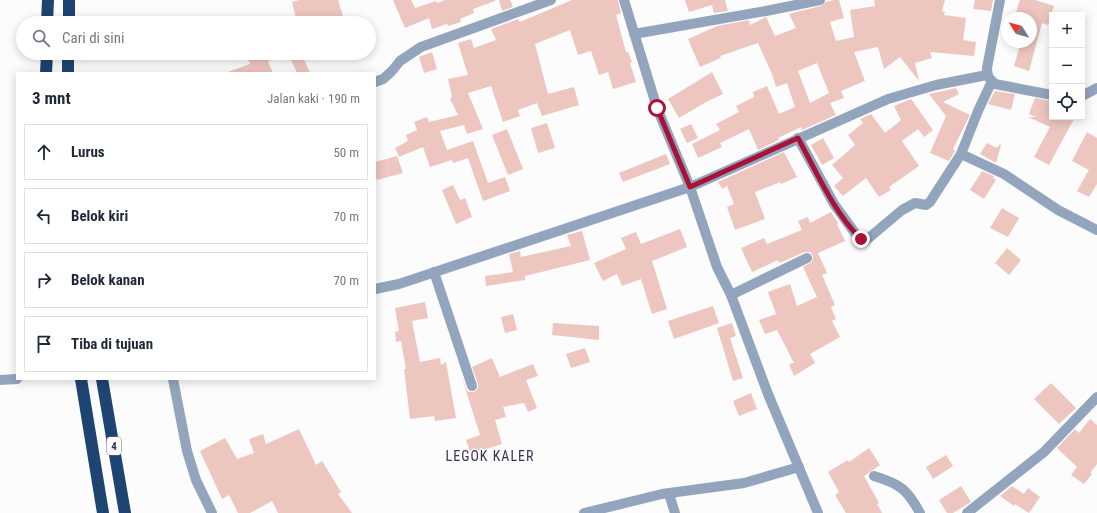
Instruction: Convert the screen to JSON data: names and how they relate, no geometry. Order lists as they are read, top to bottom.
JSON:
{
  "streets": {
    "highway": ["4"]
  },
  "districts": ["LEGOK KALER"],
  "north": "top left",
  "page": {
    "map_buttons": ["+", "−"],
    "search": "Cari di sini",
    "heading": ["3 mnt", "Jalan kaki · 190 m"],
    "list": [
      ["Lurus", "50 m"],
      ["Belok kiri", "70 m"],
      ["Belok kanan", "70 m"],
      "Tiba di tujuan"
    ]
  }
}
